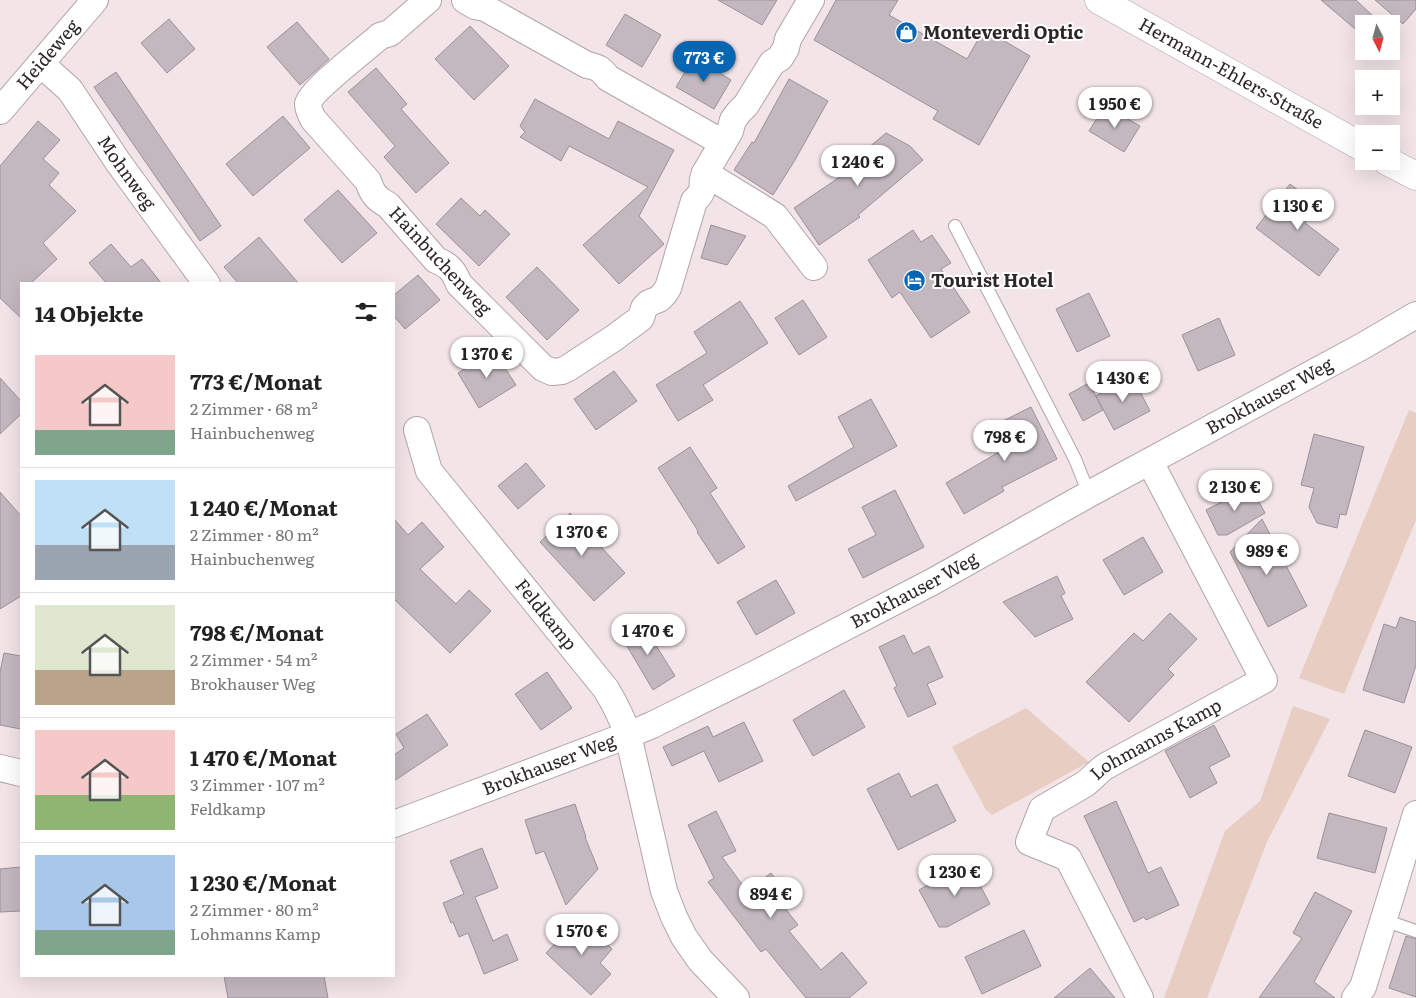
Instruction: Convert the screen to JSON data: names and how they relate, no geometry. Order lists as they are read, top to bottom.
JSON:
{
  "streets": {
    "street": [
      "Heideweg",
      "Hermann-Ehlers-Straße",
      "Mohnweg",
      "Hainbuchenweg",
      "Brokhauser Weg",
      "Feldkamp",
      "Lohmanns Kamp"
    ]
  },
  "crossings": [
    ["Heideweg", "Mohnweg"],
    ["Brokhauser Weg", "Feldkamp"],
    ["Brokhauser Weg", "Lohmanns Kamp"]
  ],
  "places": {
    "shop": ["Monteverdi Optic"],
    "hotel": ["Tourist Hotel"]
  },
  "north": "bottom",
  "page": {
    "map_buttons": ["+", "−"],
    "price": [
      "773 €",
      "1 950 €",
      "1 240 €",
      "1 130 €",
      "1 370 €",
      "1 430 €",
      "798 €",
      "2 130 €",
      "1 370 €",
      "989 €",
      "1 470 €",
      "1 230 €",
      "894 €",
      "1 570 €"
    ],
    "heading": "14 Objekte",
    "list": [
      {
        "name": "773 €/Monat",
        "note": "2 Zimmer · 68 m² · Hainbuchenweg"
      },
      {
        "name": "1 240 €/Monat",
        "note": "2 Zimmer · 80 m² · Hainbuchenweg"
      },
      {
        "name": "798 €/Monat",
        "note": "2 Zimmer · 54 m² · Brokhauser Weg"
      },
      {
        "name": "1 470 €/Monat",
        "note": "3 Zimmer · 107 m² · Feldkamp"
      },
      {
        "name": "1 230 €/Monat",
        "note": "2 Zimmer · 80 m² · Lohmanns Kamp"
      }
    ]
  }
}
